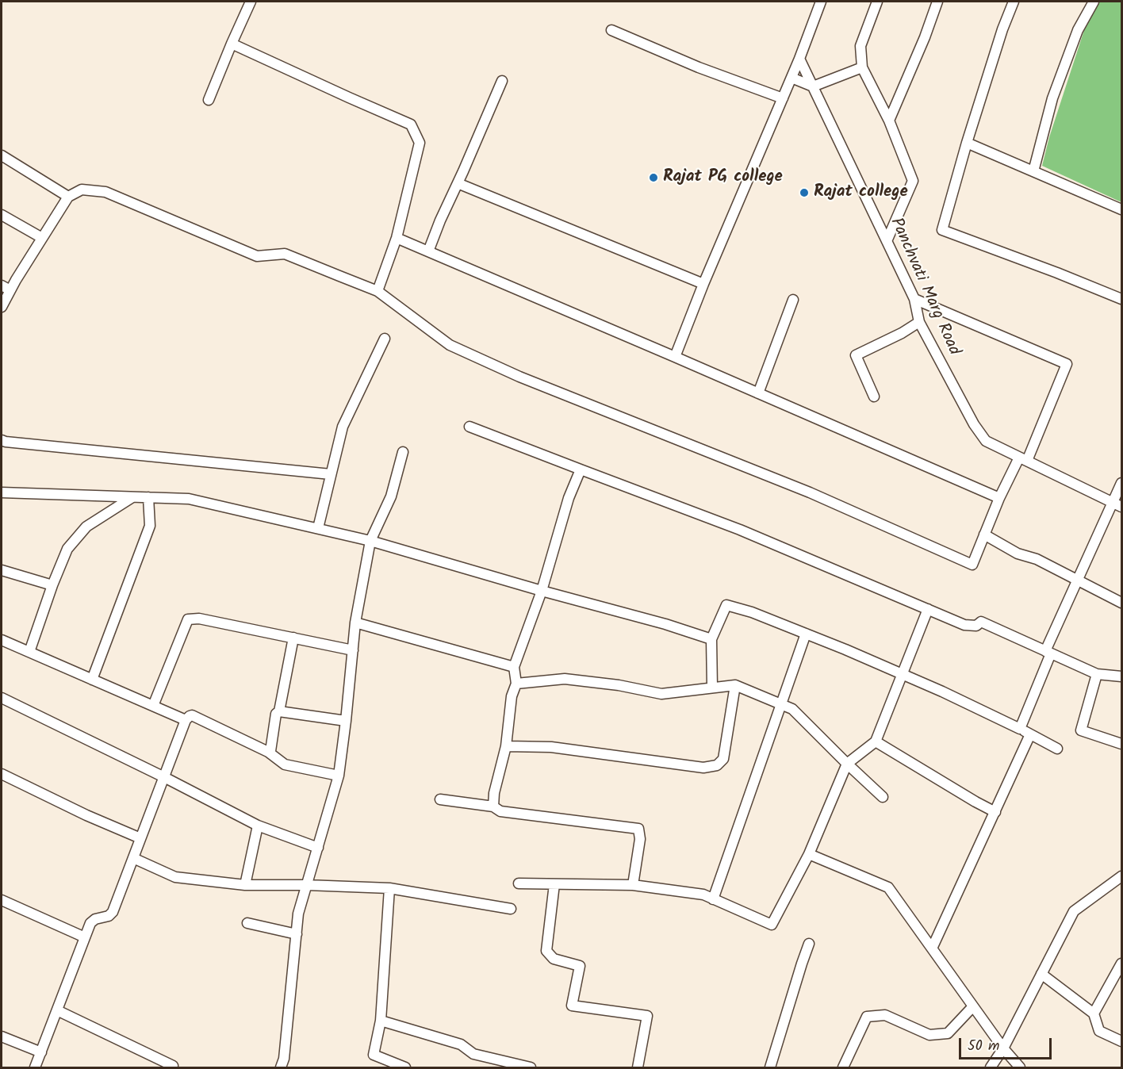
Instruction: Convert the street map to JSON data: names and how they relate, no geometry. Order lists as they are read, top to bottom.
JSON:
{
  "streets": {
    "street": ["Panchvati Marg Road"]
  },
  "places": ["Rajat PG college", "Rajat college"],
  "scale_bar": "50 m"
}
